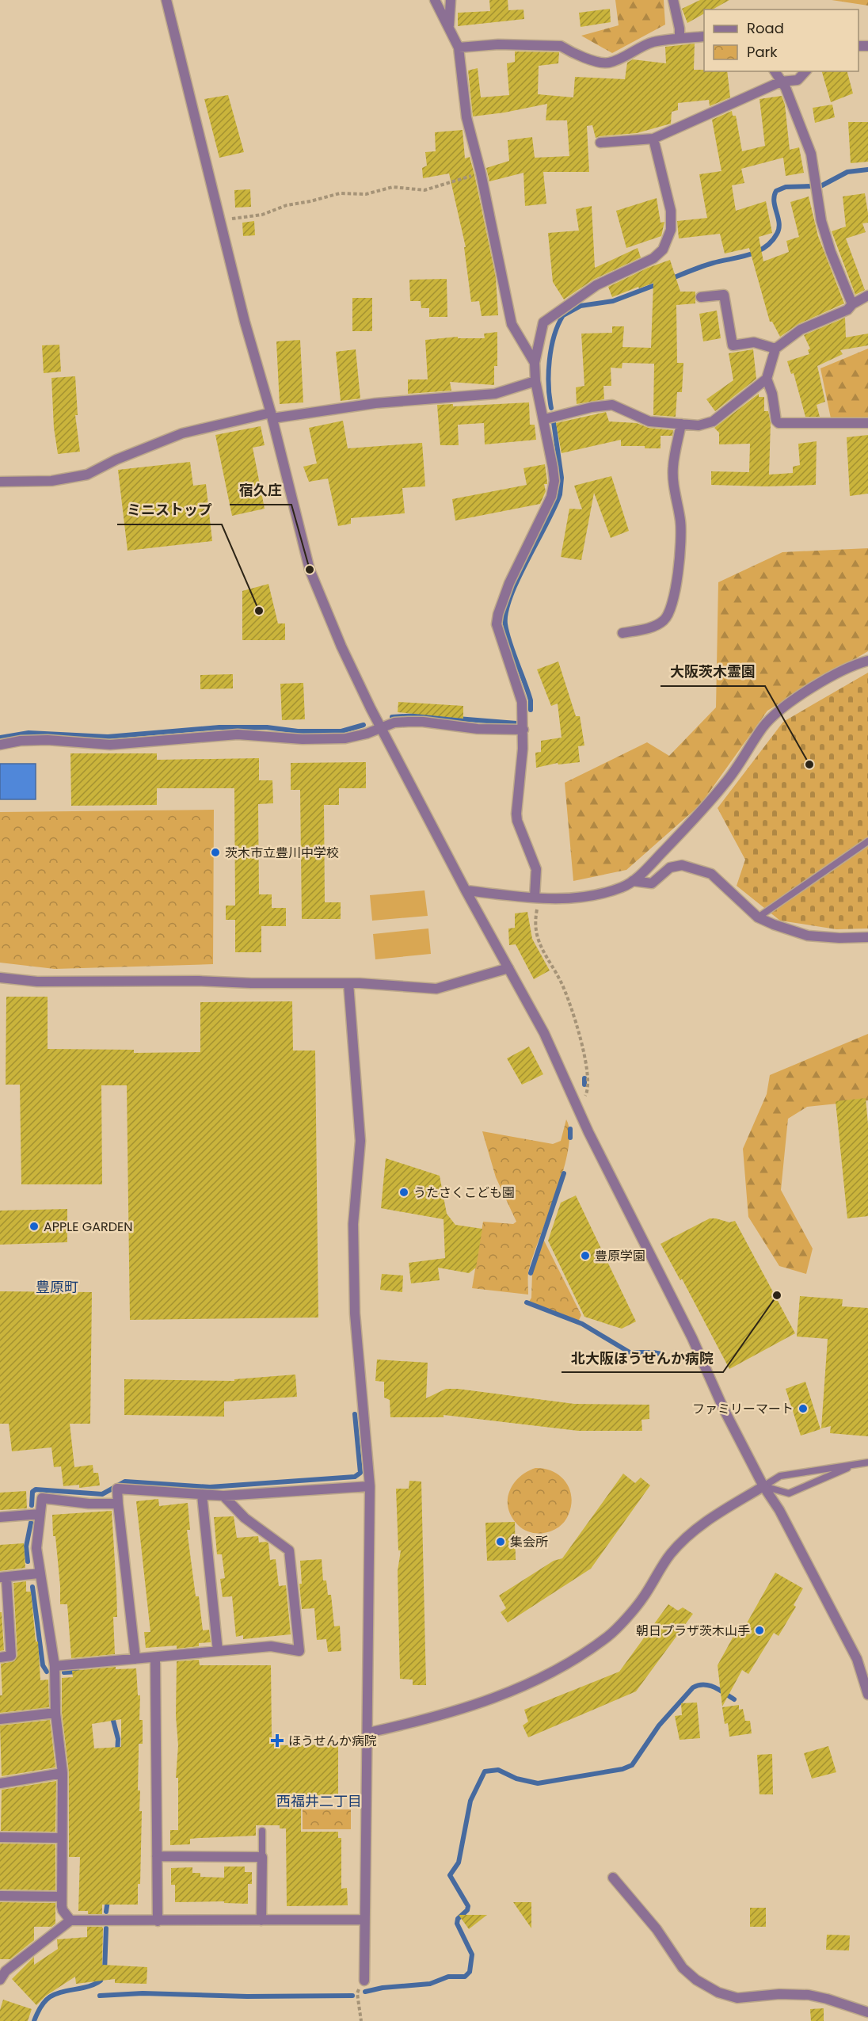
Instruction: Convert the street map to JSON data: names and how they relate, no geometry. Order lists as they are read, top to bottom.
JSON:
{
  "districts": ["豊原町", "西福井二丁目"],
  "places": {
    "other": [
      "宿久庄",
      "ミニストップ",
      "大阪茨木霊園",
      "茨木市立豊川中学校",
      "うたさくこども園",
      "APPLE GARDEN",
      "豊原学園",
      "北大阪ほうせんか病院",
      "ファミリーマート",
      "集会所",
      "朝日プラザ茨木山手"
    ],
    "health": ["ほうせんか病院"]
  },
  "legend": ["Road", "Park"]
}
